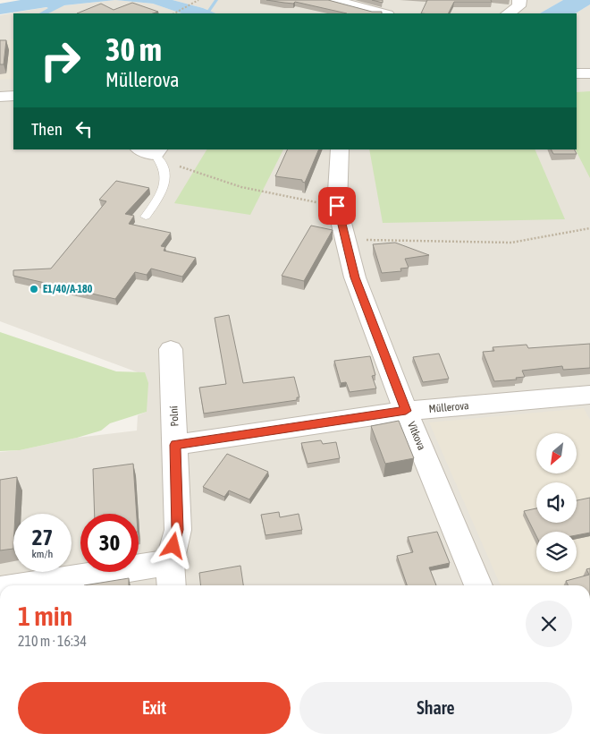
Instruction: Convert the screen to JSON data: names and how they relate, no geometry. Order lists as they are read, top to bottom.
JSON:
{
  "streets": {
    "street": ["Müllerova", "Polní", "Vítkova"]
  },
  "crossings": [
    ["Müllerova", "Polní"],
    ["Müllerova", "Vítkova"]
  ],
  "places": ["E1/40/A-180"],
  "north": "bottom left",
  "page": {
    "turn": ["30 m", "Müllerova"],
    "then": "Then",
    "speed": "27 km/h",
    "limit": "30",
    "heading": ["1 min", "210 m · 16:34"],
    "buttons": ["Exit", "Share"]
  }
}
